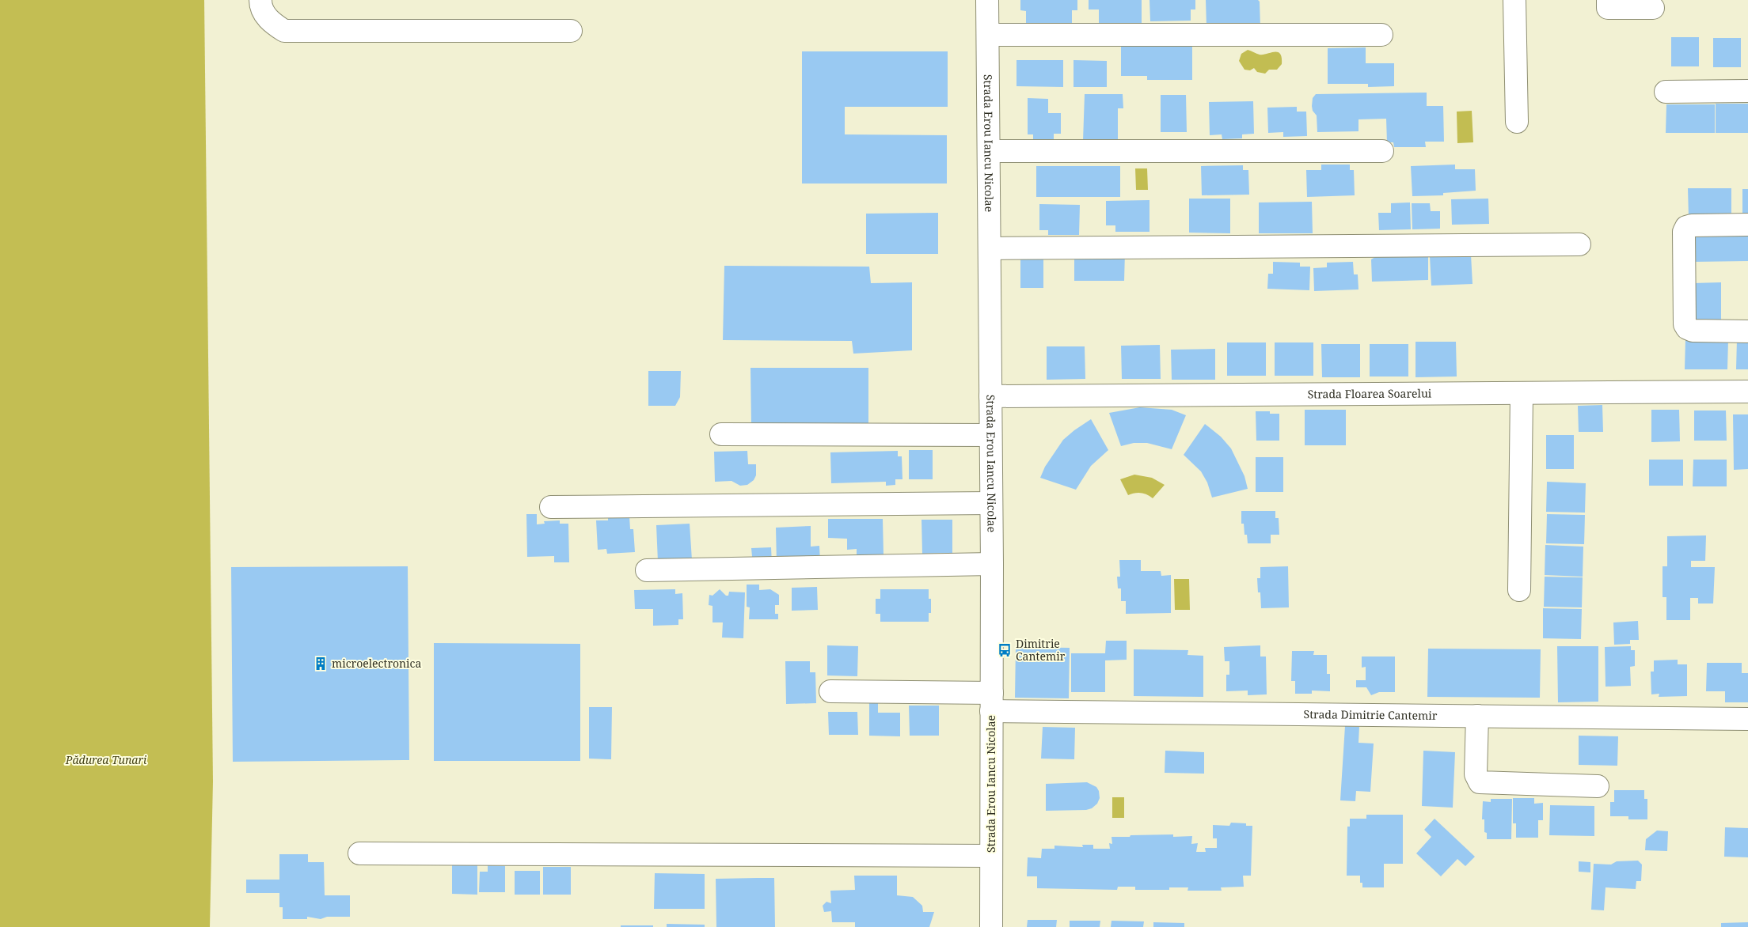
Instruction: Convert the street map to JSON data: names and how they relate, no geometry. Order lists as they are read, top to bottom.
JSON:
{
  "streets": {
    "street": ["Strada Erou Iancu Nicolae", "Strada Floarea Soarelui", "Strada Dimitrie Cantemir"]
  },
  "crossings": [
    ["Strada Erou Iancu Nicolae", "Strada Floarea Soarelui"],
    ["Strada Erou Iancu Nicolae", "Strada Dimitrie Cantemir"]
  ],
  "parks": ["Pădurea Tunari"],
  "places": {
    "bus stop": ["Dimitrie Cantemir"],
    "building": ["microelectronica"]
  }
}
